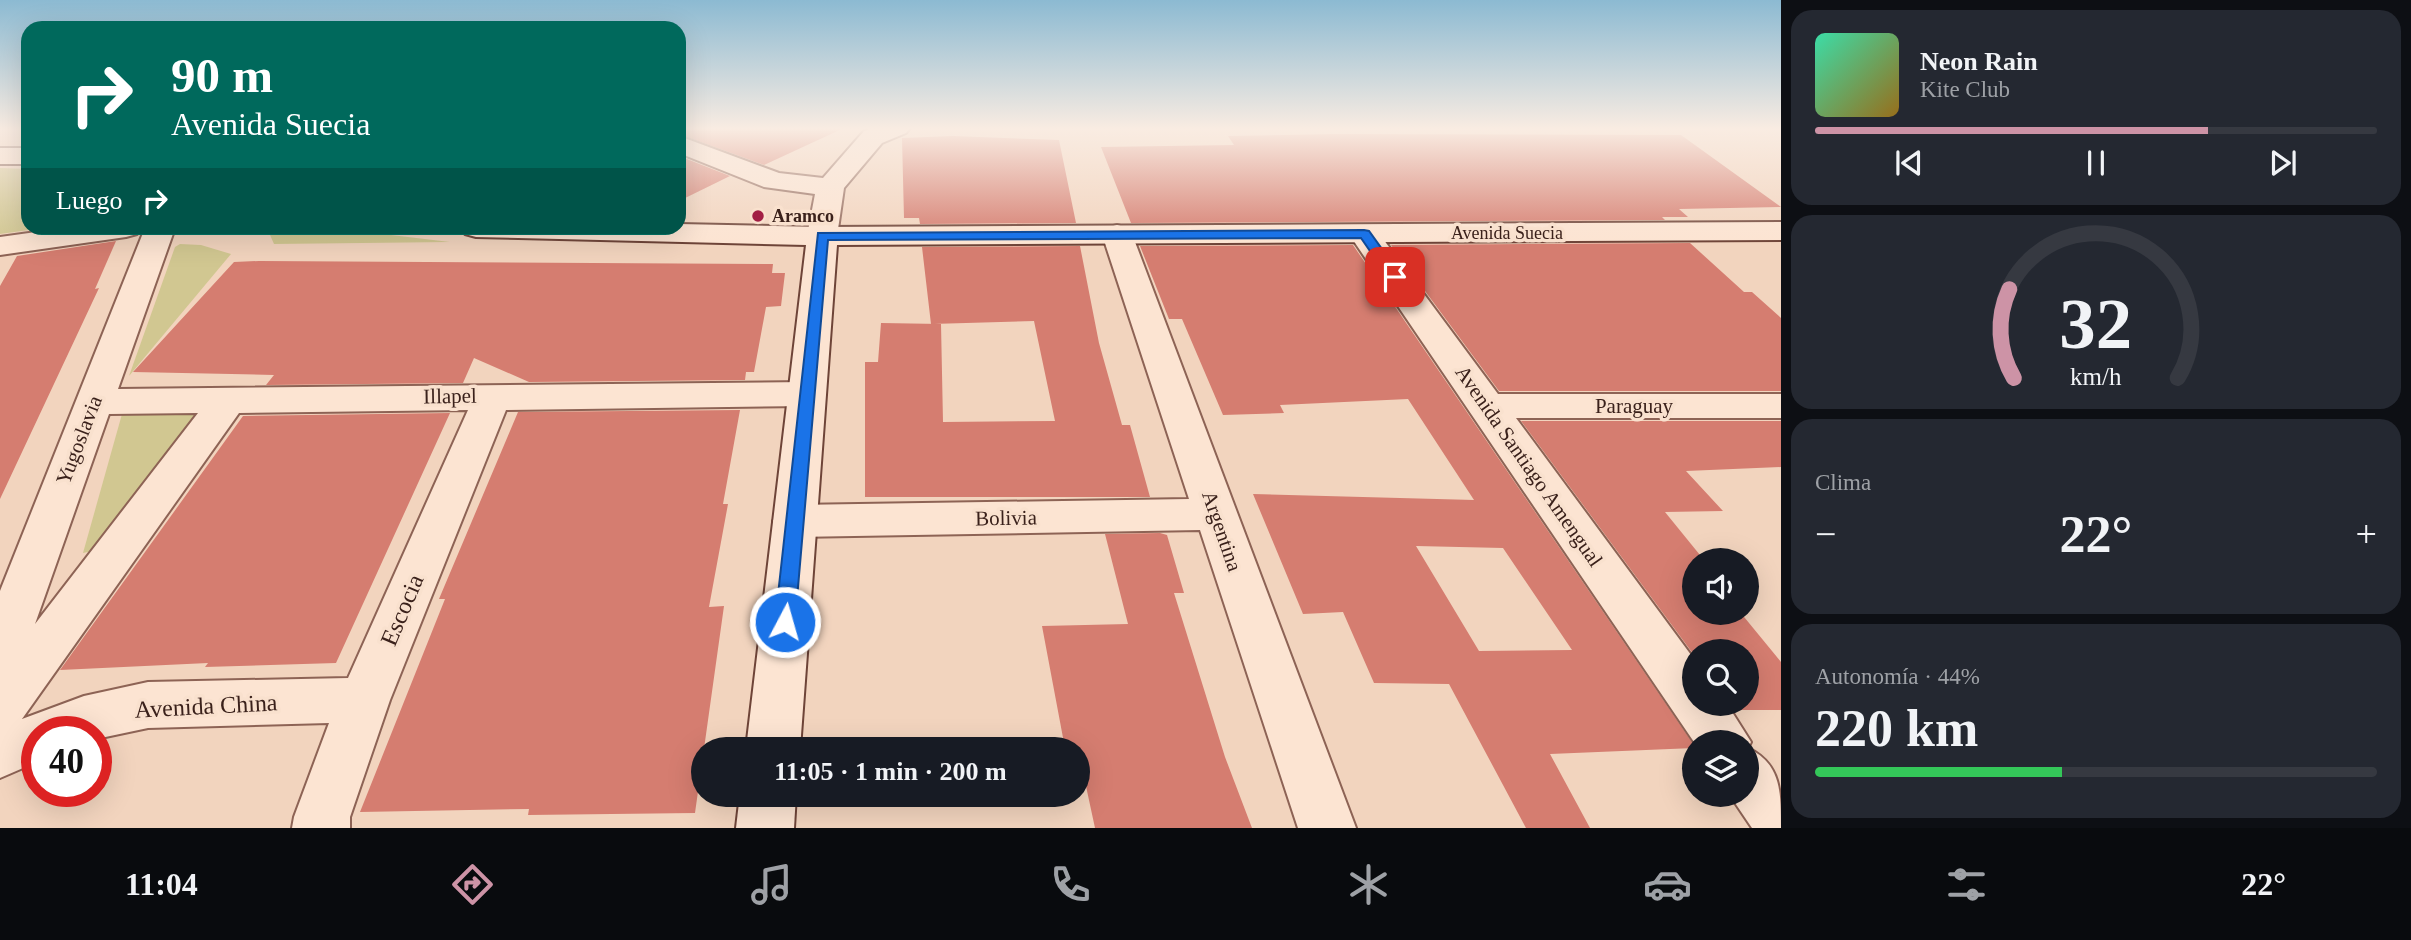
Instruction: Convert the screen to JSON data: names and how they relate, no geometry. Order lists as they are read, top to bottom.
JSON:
{
  "streets": {
    "street": [
      "Avenida Suecia",
      "Illapel",
      "Paraguay",
      "Yugoslavia",
      "Avenida Santiago Amengual",
      "Bolivia",
      "Argentina",
      "Escocia",
      "Avenida China"
    ]
  },
  "crossings": [
    ["Avenida Suecia", "Avenida Santiago Amengual"],
    ["Avenida Suecia", "Argentina"],
    ["Illapel", "Yugoslavia"],
    ["Illapel", "Escocia"],
    ["Paraguay", "Avenida Santiago Amengual"],
    ["Bolivia", "Argentina"],
    ["Escocia", "Avenida China"]
  ],
  "places": ["Aramco"],
  "page": {
    "turn": ["90 m", "Avenida Suecia"],
    "song": ["Neon Rain", "Kite Club"],
    "then": "Luego",
    "tile": [
      "Clima",
      ["Autonomía · 44%", "220 km"]
    ],
    "heat": ["−", "22°", "+"],
    "limit": "40",
    "trip": "11:05 · 1 min · 200 m",
    "tabs": ["11:04", "22°"],
    "gauge": ["32", "km/h"]
  }
}
